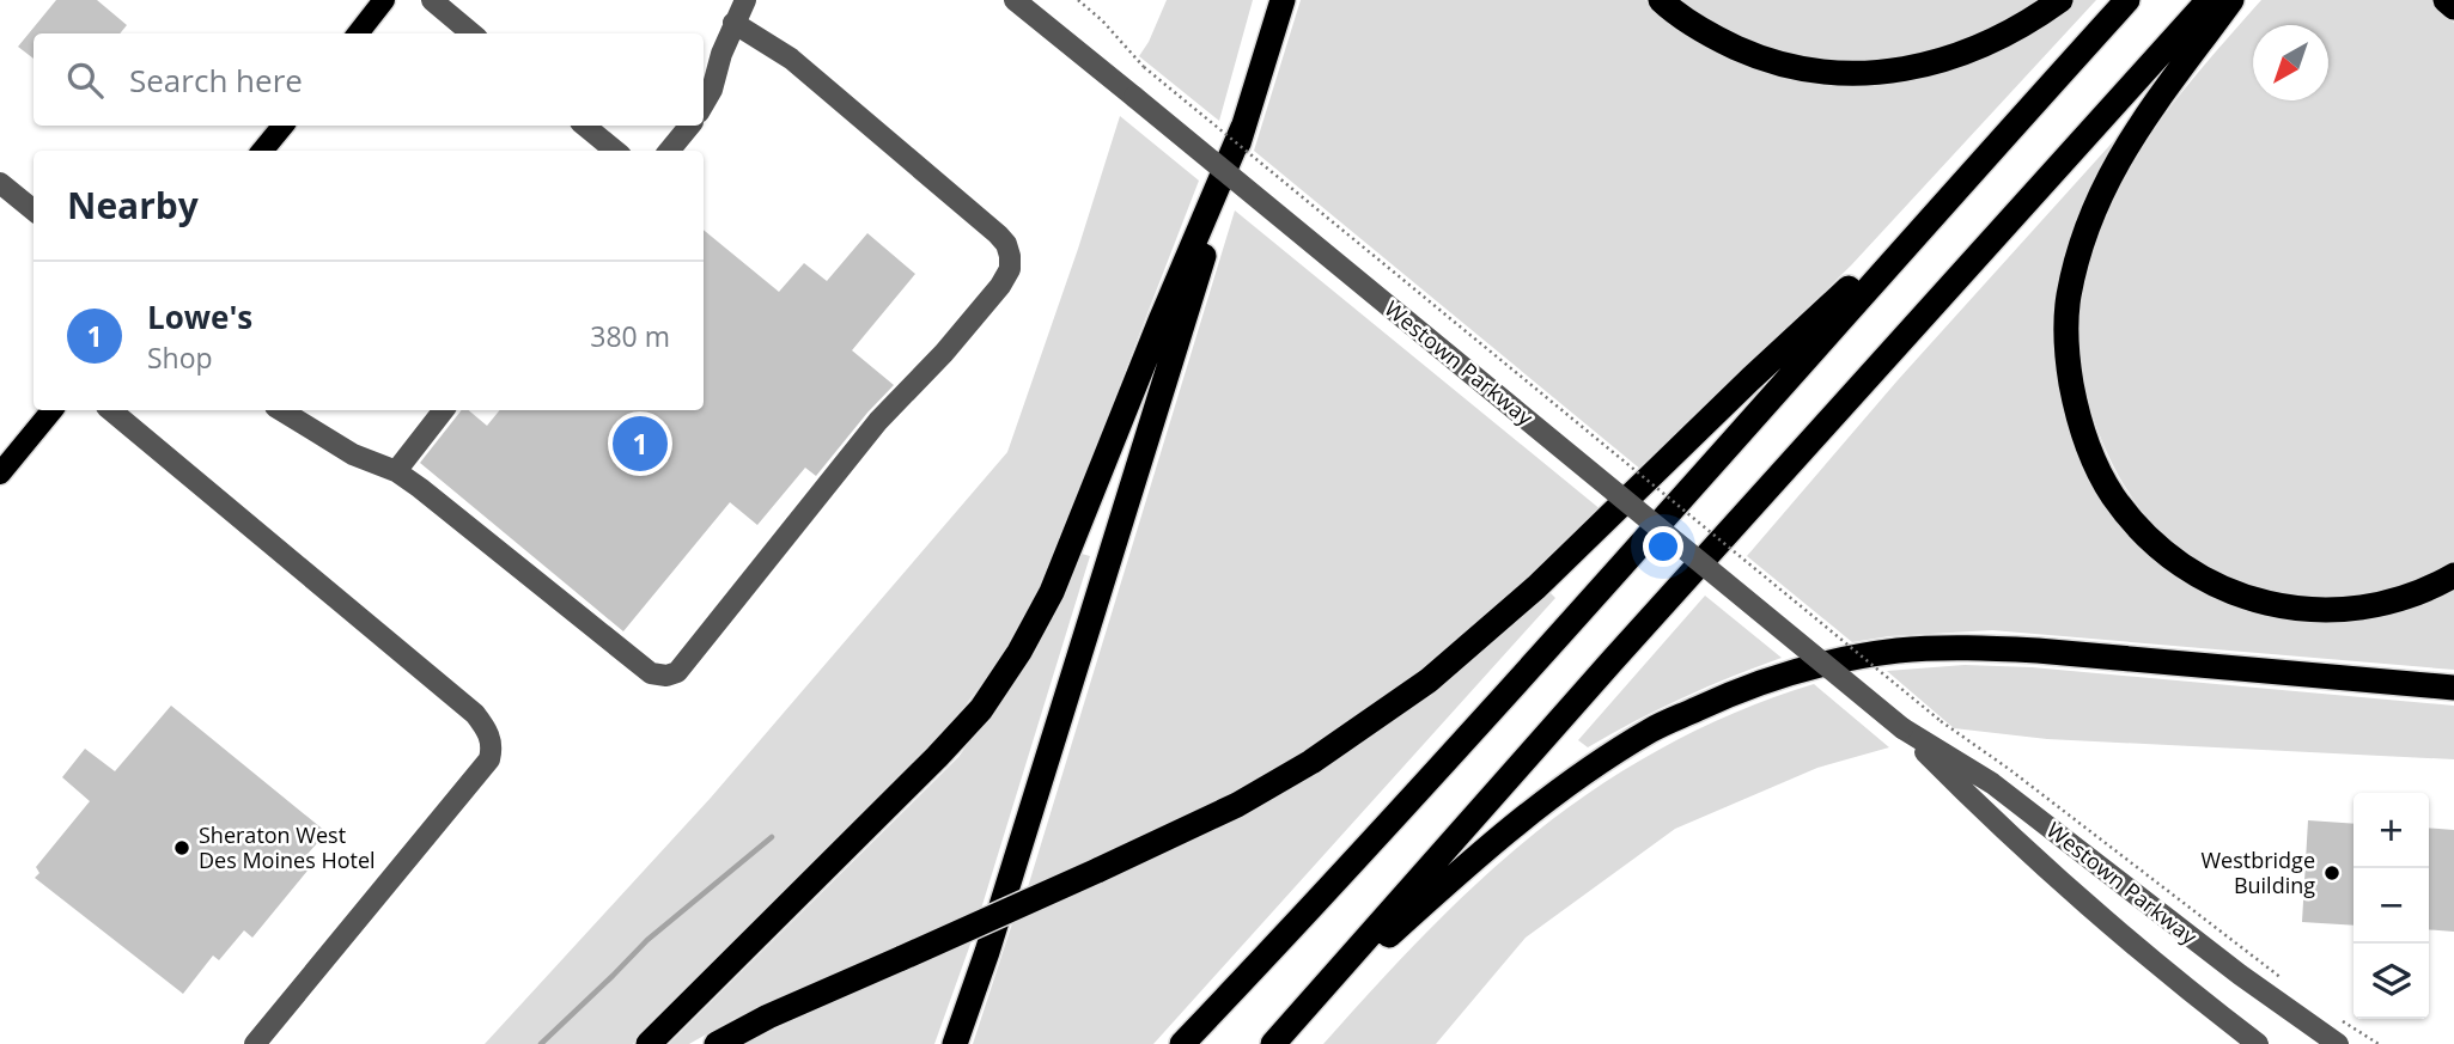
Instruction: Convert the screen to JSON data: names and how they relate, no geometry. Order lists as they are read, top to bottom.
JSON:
{
  "streets": {
    "street": ["Westown Parkway"]
  },
  "places": ["Sheraton West Des Moines Hotel", "Westbridge Building"],
  "north": "bottom left",
  "page": {
    "search": "Search here",
    "heading": "Nearby",
    "list": [
      {
        "mark": "1",
        "name": "Lowe's",
        "note": "Shop",
        "value": "380 m"
      }
    ],
    "pins": "1",
    "map_buttons": ["+", "−"]
  }
}
